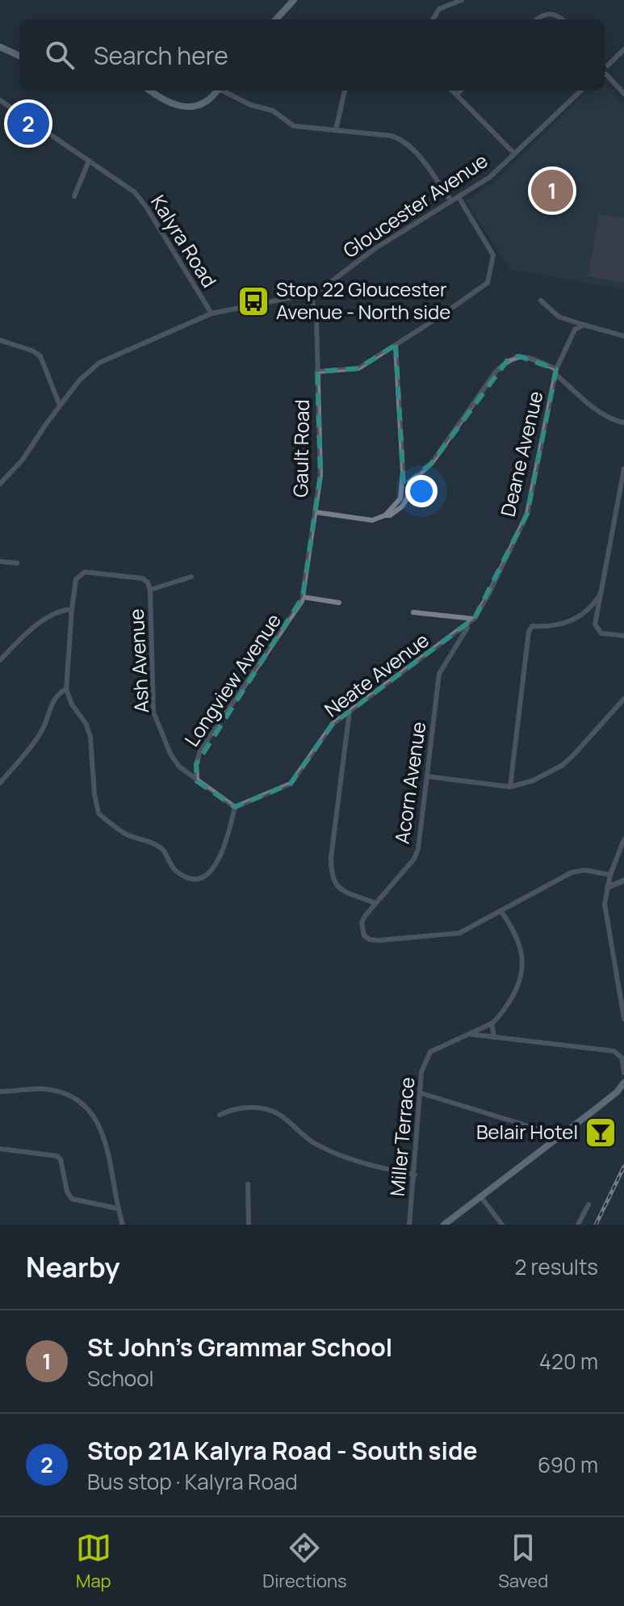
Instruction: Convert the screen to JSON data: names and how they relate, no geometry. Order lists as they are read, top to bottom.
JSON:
{
  "streets": {
    "street": [
      "Gloucester Avenue",
      "Kalyra Road",
      "Gault Road",
      "Deane Avenue",
      "Ash Avenue",
      "Neate Avenue",
      "Longview Avenue",
      "Acorn Avenue",
      "Miller Terrace"
    ]
  },
  "crossings": [
    ["Gloucester Avenue", "Gault Road"],
    ["Gault Road", "Longview Avenue"],
    ["Deane Avenue", "Neate Avenue"],
    ["Deane Avenue", "Acorn Avenue"],
    ["Ash Avenue", "Neate Avenue"],
    ["Ash Avenue", "Longview Avenue"],
    ["Neate Avenue", "Acorn Avenue"]
  ],
  "places": {
    "bus stop": ["Stop 22 Gloucester Avenue - North side"],
    "bar": ["Belair Hotel"]
  },
  "page": {
    "search": "Search here",
    "pins": ["2", "1"],
    "heading": ["Nearby", "2 results"],
    "list": [
      {
        "mark": "1",
        "name": "St John's Grammar School",
        "note": "School",
        "value": "420 m"
      },
      {
        "mark": "2",
        "name": "Stop 21A Kalyra Road - South side",
        "note": "Bus stop · Kalyra Road",
        "value": "690 m"
      }
    ],
    "nav": ["Map", "Directions", "Saved"]
  }
}
